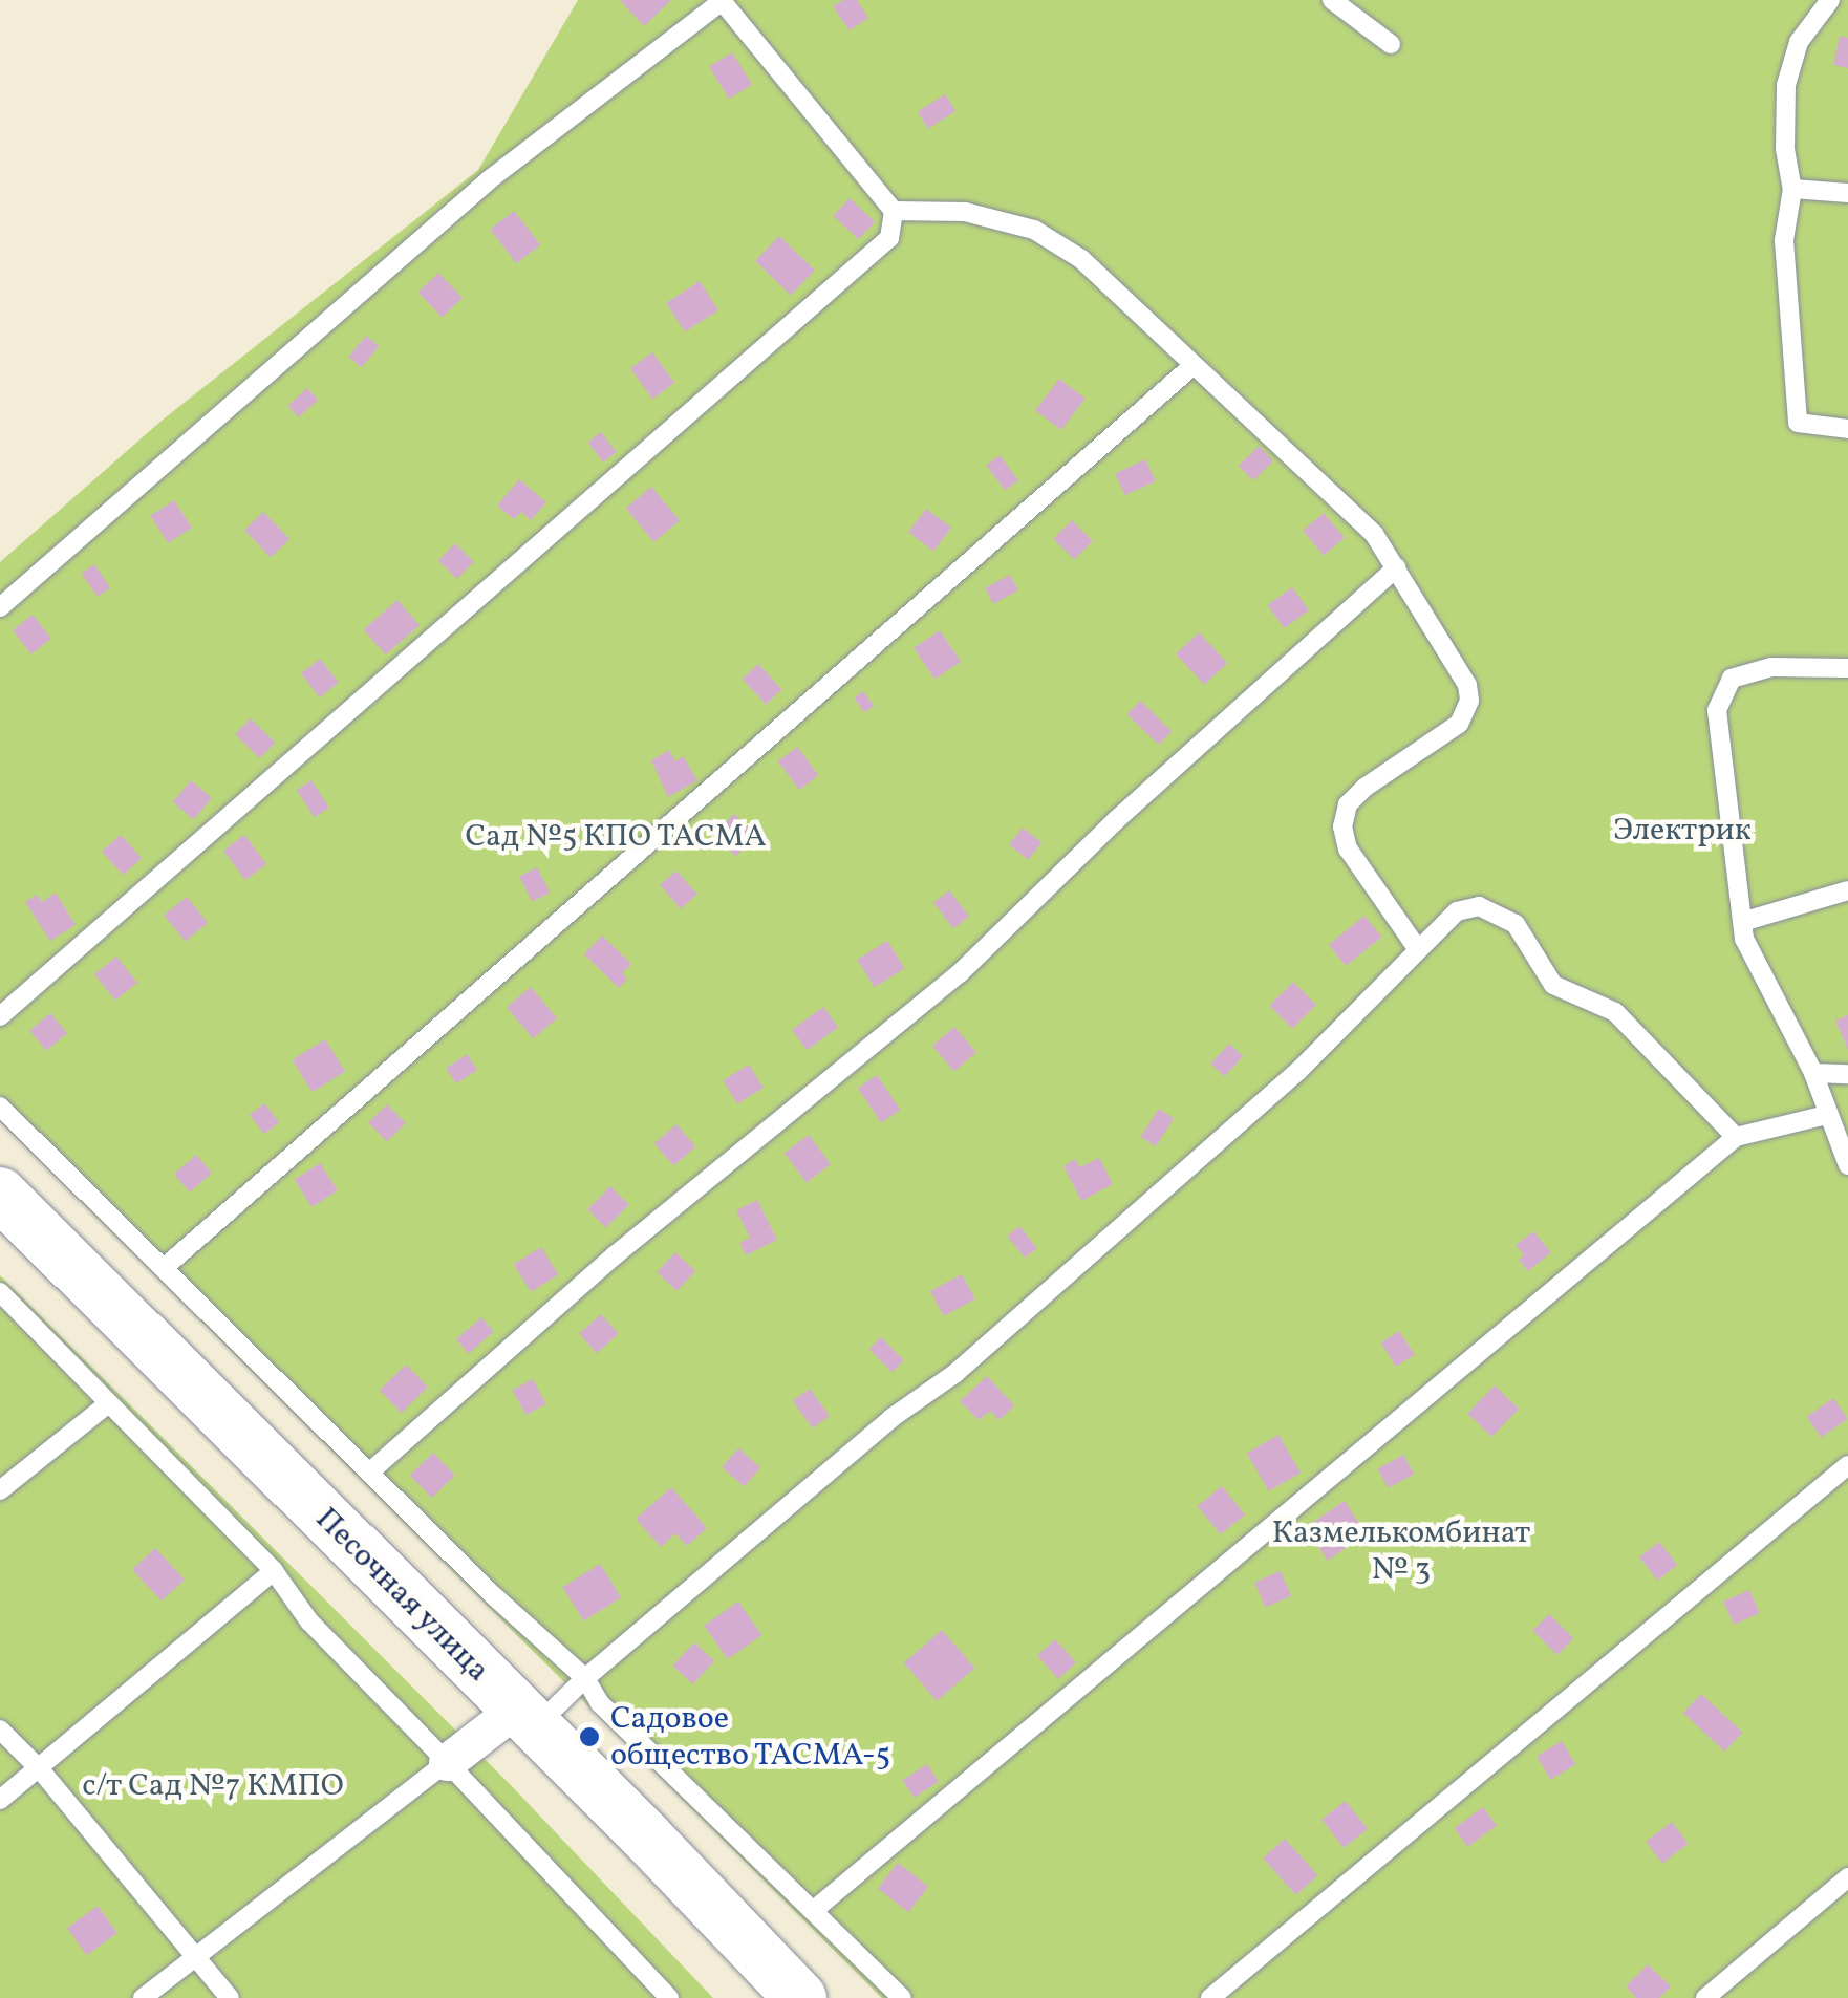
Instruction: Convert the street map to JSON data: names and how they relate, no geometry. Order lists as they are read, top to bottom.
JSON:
{
  "streets": {
    "main road": ["Песочная улица"]
  },
  "parks": [
    "Электрик",
    "Сад №5 КПО ТАСМА",
    "Казмелькомбинат № 3",
    "с/т Сад №7 КМПО"
  ],
  "places": ["Садовое общество ТАСМА-5"]
}
